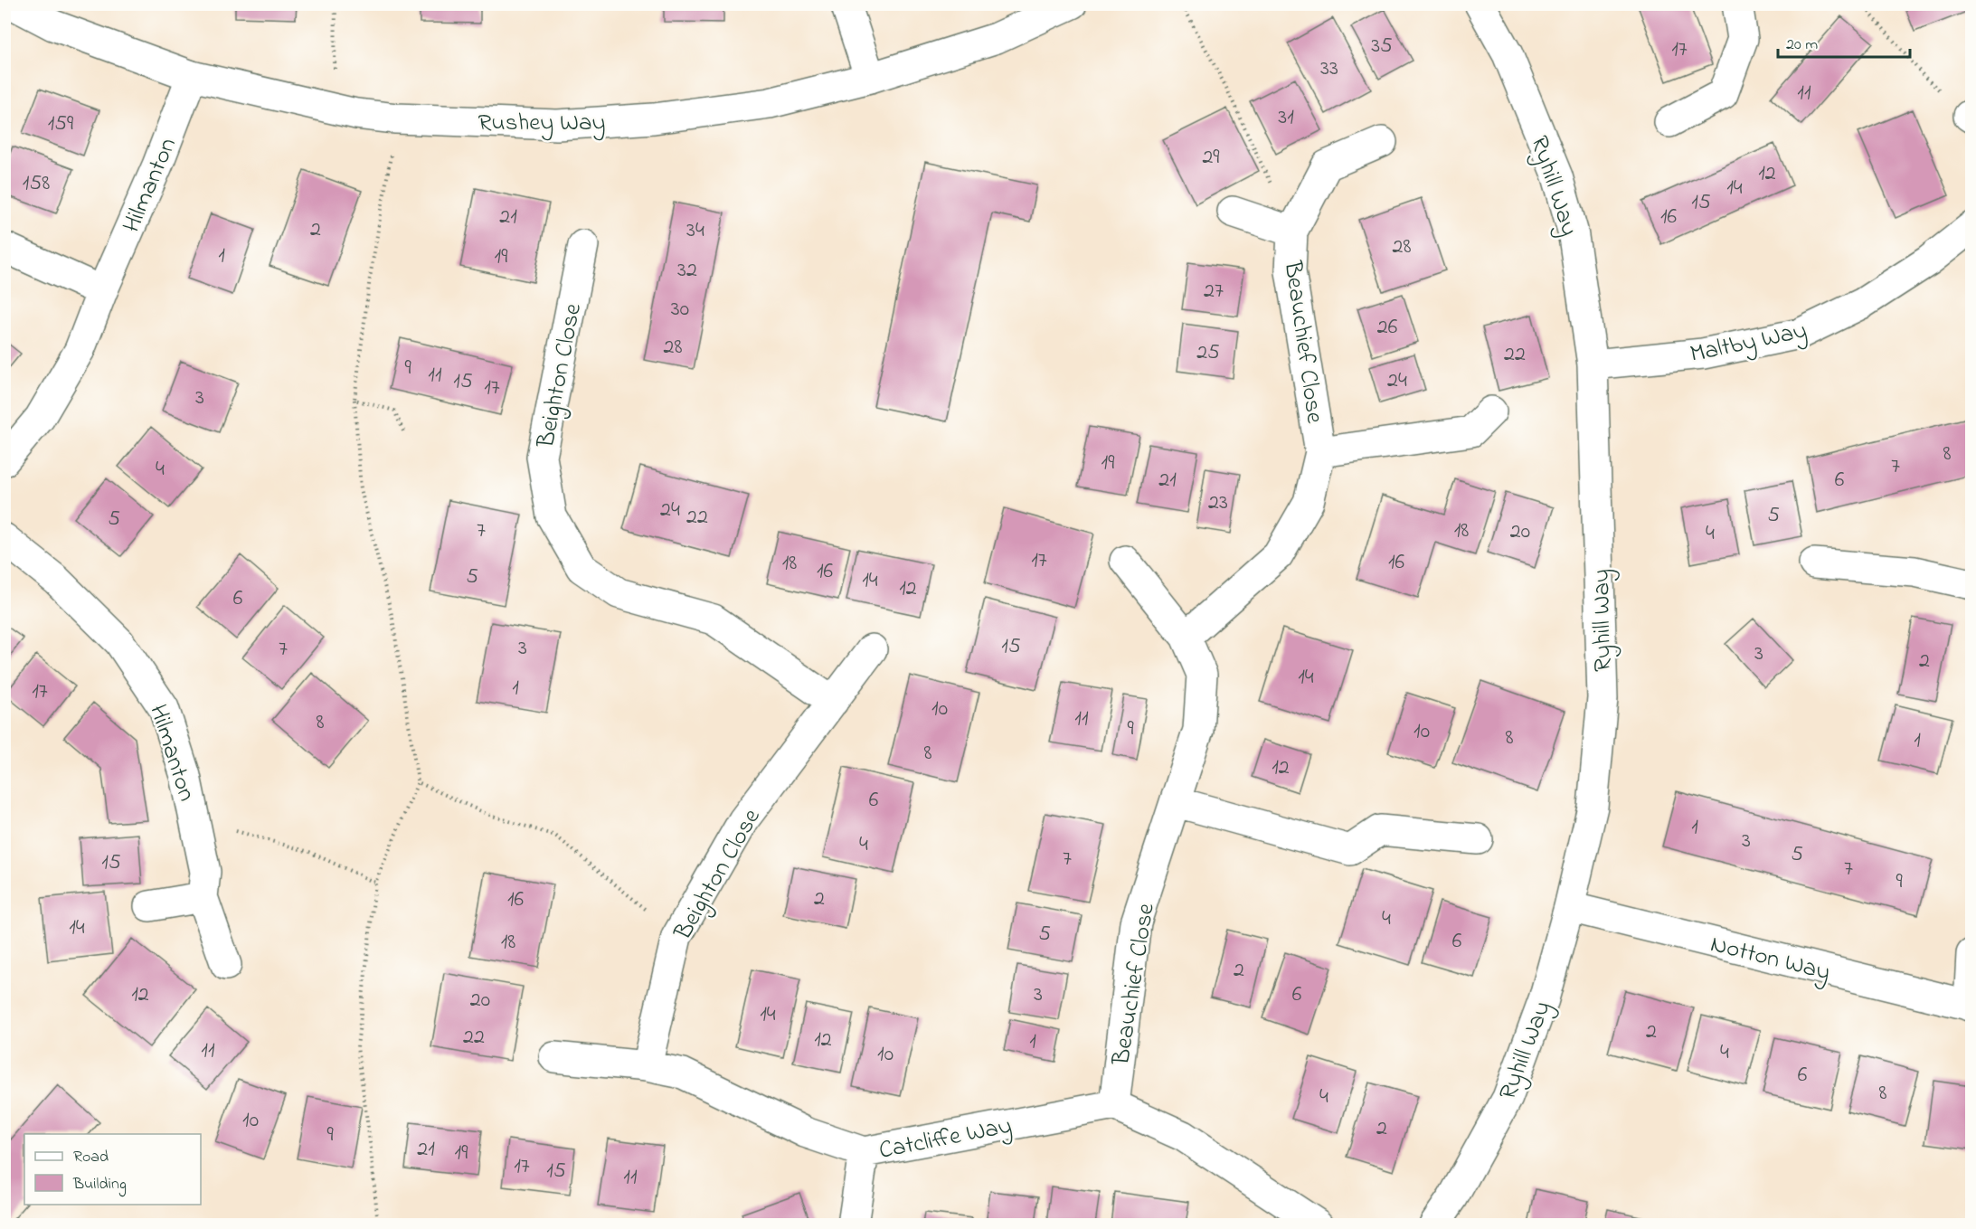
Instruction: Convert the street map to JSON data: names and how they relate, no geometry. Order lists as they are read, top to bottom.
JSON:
{
  "streets": {
    "street": [
      "Rushey Way",
      "Hilmanton",
      "Ryhill Way",
      "Maltby Way",
      "Beauchief Close",
      "Beighton Close",
      "Notton Way",
      "Catcliffe Way"
    ]
  },
  "crossings": [
    ["Rushey Way", "Hilmanton"],
    ["Ryhill Way", "Maltby Way"],
    ["Ryhill Way", "Notton Way"],
    ["Beauchief Close", "Catcliffe Way"],
    ["Beighton Close", "Catcliffe Way"]
  ],
  "house_numbers": [
    "35",
    "17",
    "33",
    "11",
    "31",
    "159",
    "29",
    "12",
    "158",
    "14",
    "15",
    "21",
    "16",
    "2",
    "34",
    "28",
    "1",
    "19",
    "32",
    "27",
    "30",
    "26",
    "28",
    "25",
    "22",
    "9",
    "11",
    "24",
    "15",
    "17",
    "3",
    "8",
    "19",
    "7",
    "4",
    "21",
    "6",
    "23",
    "24",
    "5",
    "22",
    "5",
    "7",
    "18",
    "20",
    "4",
    "17",
    "16",
    "18",
    "16",
    "5",
    "14",
    "12",
    "6",
    "15",
    "3",
    "7",
    "3",
    "2",
    "14",
    "1",
    "17",
    "10",
    "11",
    "8",
    "9",
    "10",
    "8",
    "1",
    "8",
    "12",
    "6",
    "1",
    "3",
    "4",
    "5",
    "7",
    "15",
    "7",
    "9",
    "2",
    "16",
    "4",
    "14",
    "5",
    "6",
    "18",
    "2",
    "12",
    "3",
    "6",
    "20",
    "14",
    "2",
    "22",
    "12",
    "1",
    "11",
    "4",
    "10",
    "6",
    "8",
    "4",
    "10",
    "2",
    "9",
    "21",
    "19",
    "17",
    "15",
    "11"
  ],
  "legend": ["Road", "Building"],
  "scale_bar": "20 m"
}
